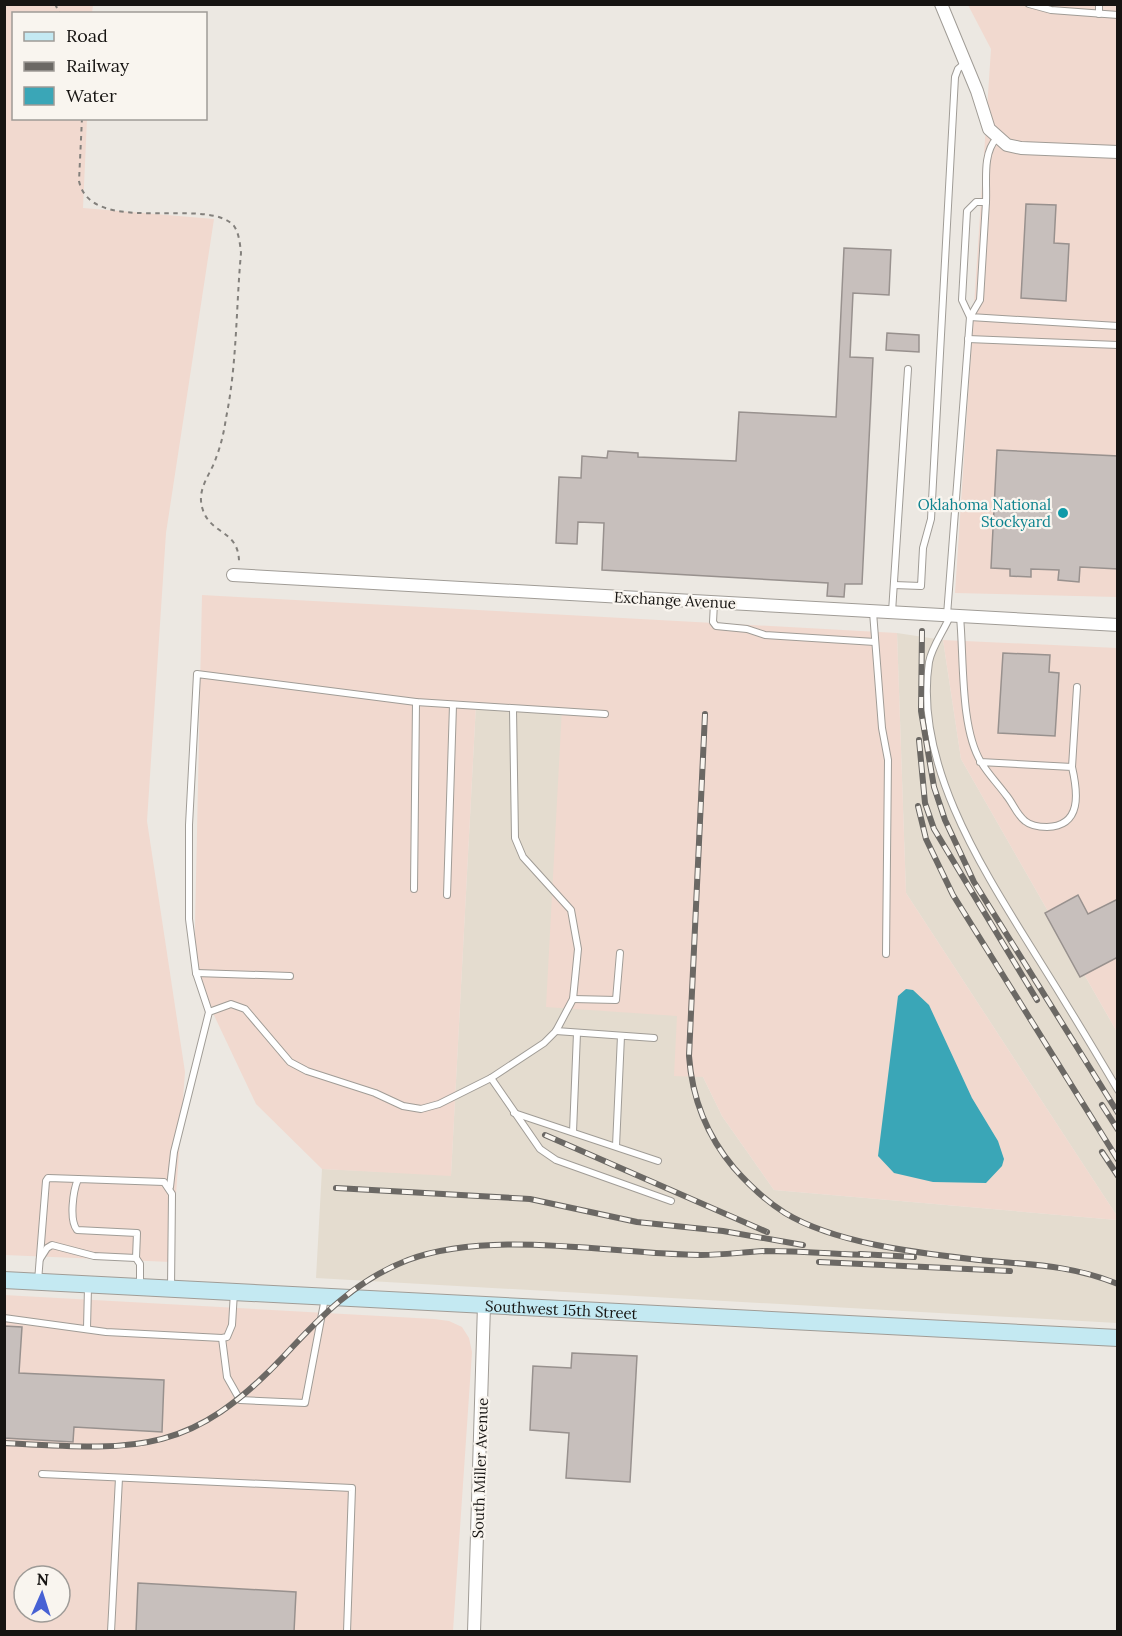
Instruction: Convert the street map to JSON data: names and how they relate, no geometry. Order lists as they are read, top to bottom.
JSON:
{
  "streets": {
    "main road": ["Southwest 15th Street"],
    "street": ["Exchange Avenue", "South Miller Avenue"]
  },
  "crossings": [
    ["Southwest 15th Street", "South Miller Avenue"]
  ],
  "places": ["Oklahoma National Stockyard"],
  "legend": ["Road", "Railway", "Water"],
  "north": "top"
}
